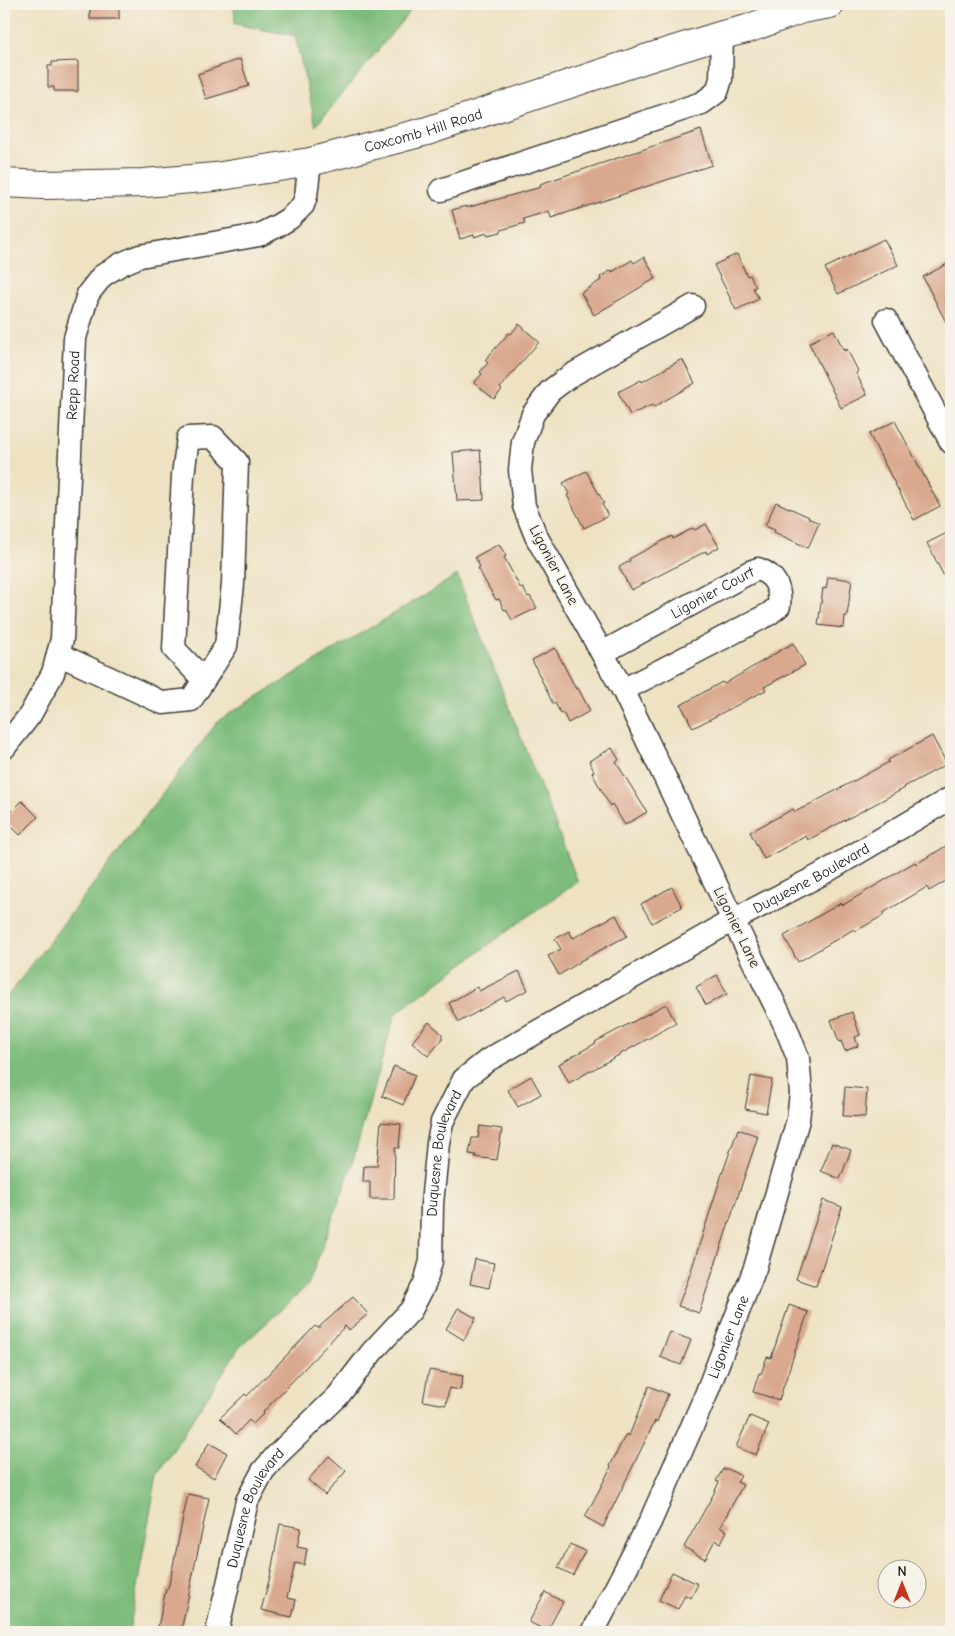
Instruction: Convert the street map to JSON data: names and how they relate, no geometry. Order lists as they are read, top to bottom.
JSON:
{
  "streets": {
    "main road": ["Coxcomb Hill Road"],
    "street": [
      "Repp Road",
      "Ligonier Lane",
      "Ligonier Court",
      "Duquesne Boulevard"
    ]
  },
  "crossings": [
    ["Coxcomb Hill Road", "Repp Road"],
    ["Ligonier Lane", "Ligonier Court"],
    ["Ligonier Lane", "Duquesne Boulevard"]
  ],
  "north": "top"
}
